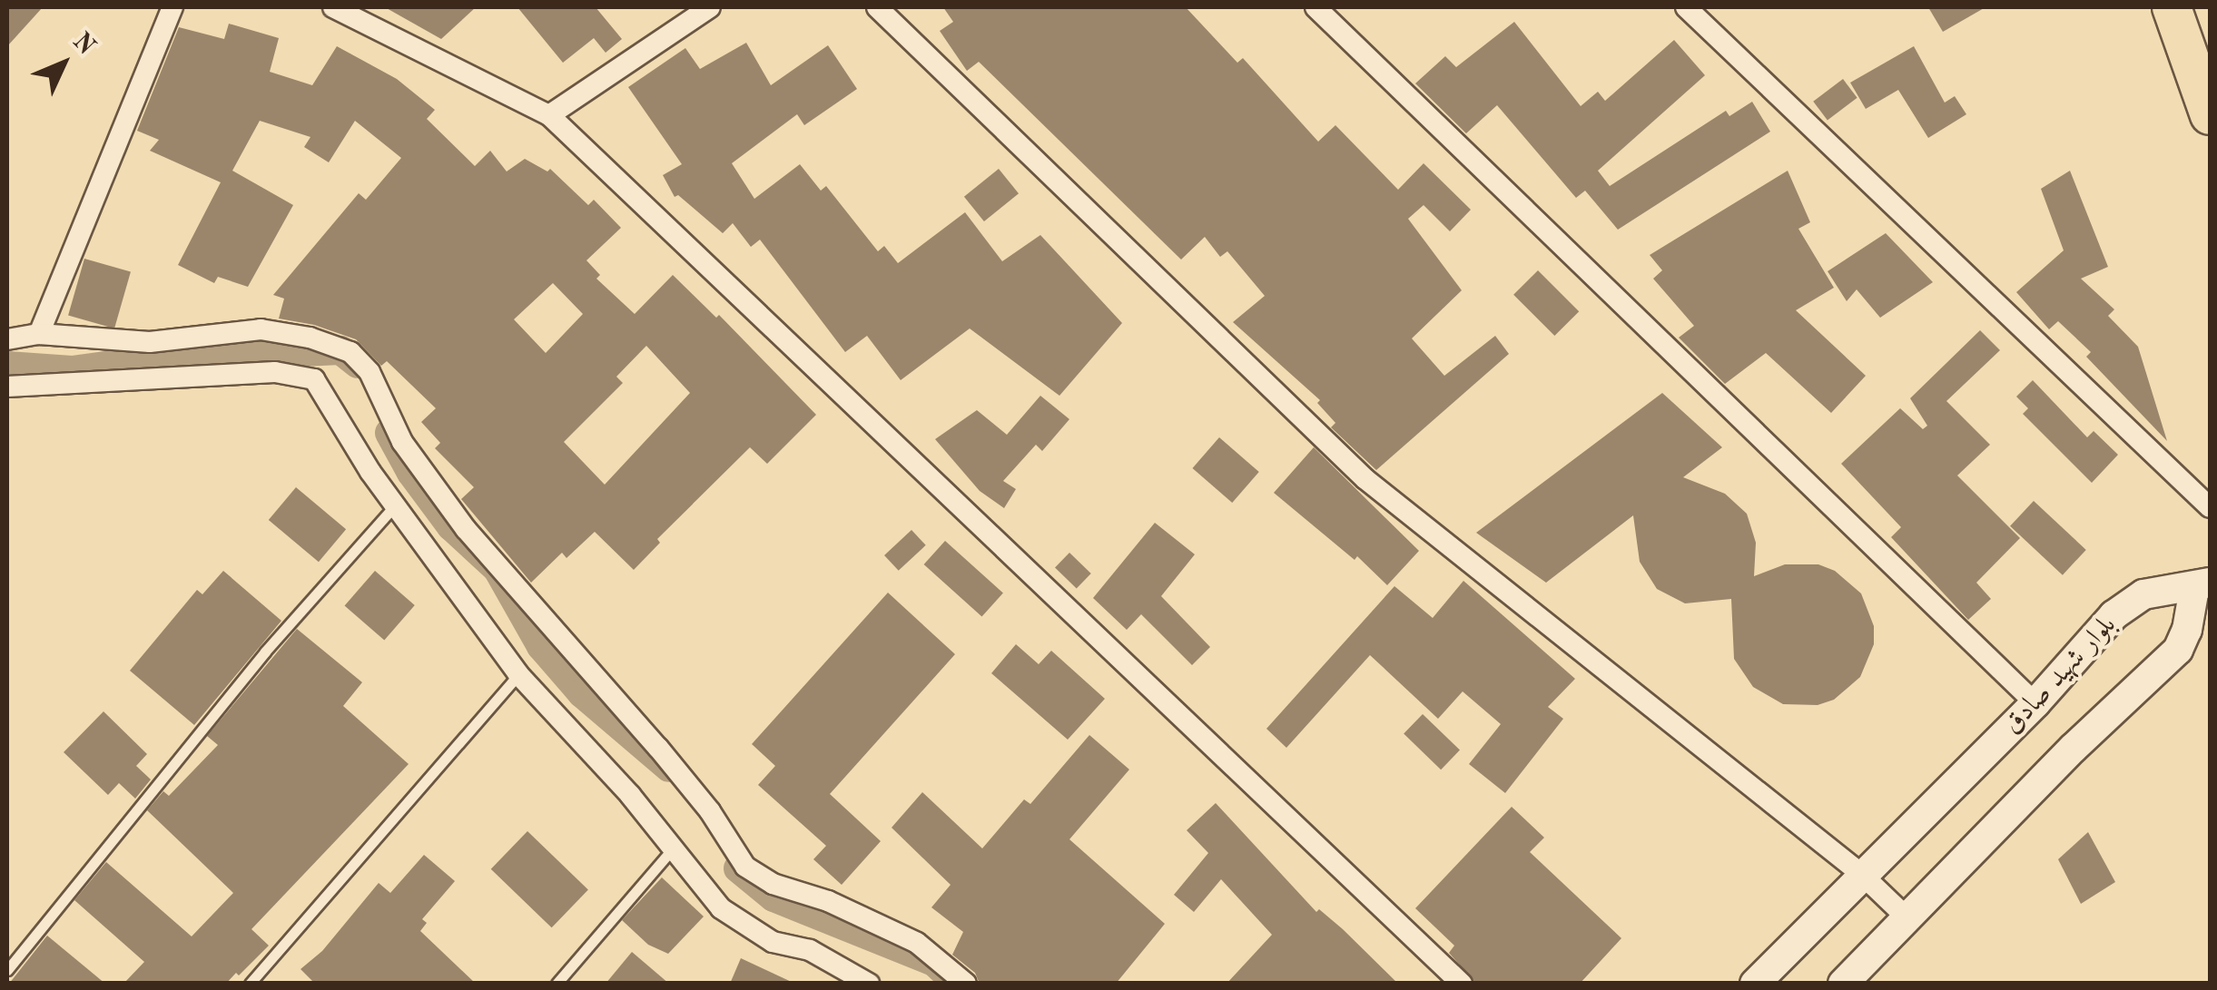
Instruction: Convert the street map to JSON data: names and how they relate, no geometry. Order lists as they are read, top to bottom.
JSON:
{
  "streets": {
    "main road": ["بلوار شهید صادق"]
  },
  "north": "top right"
}
